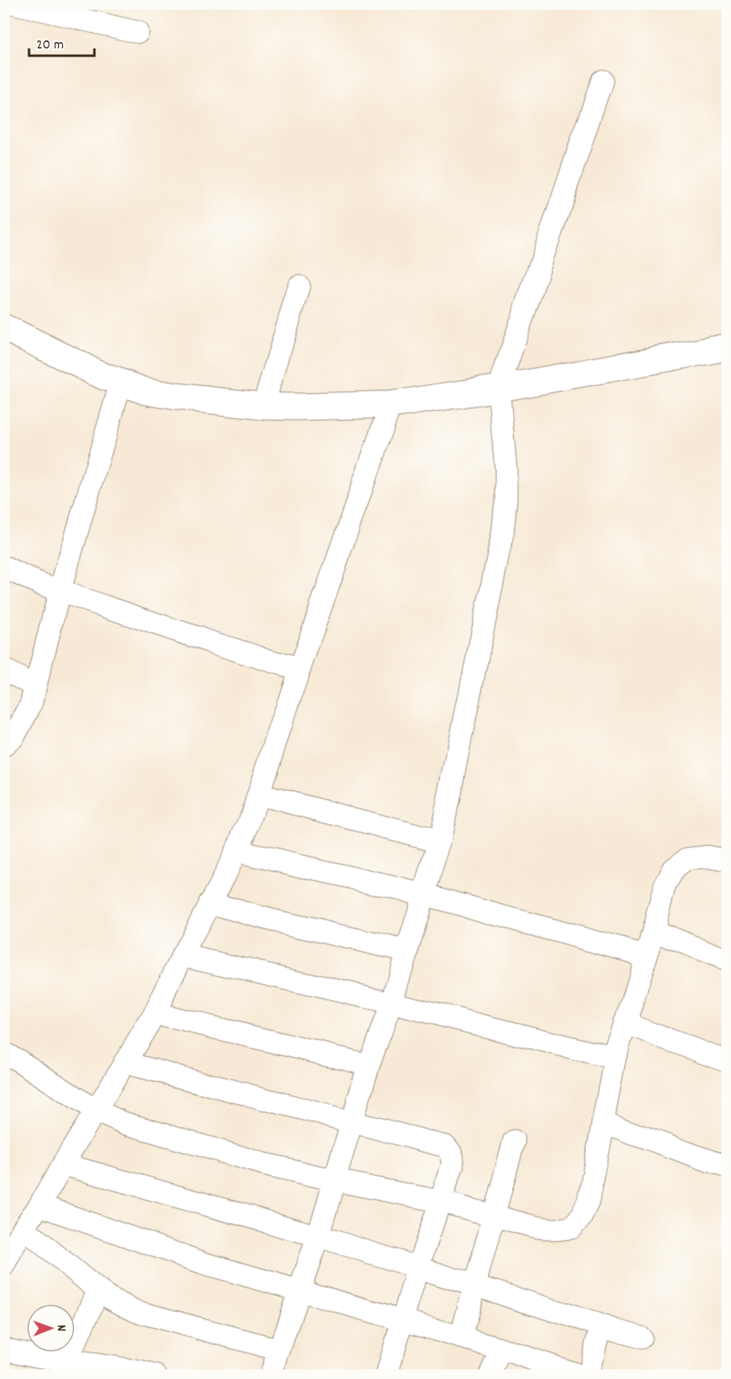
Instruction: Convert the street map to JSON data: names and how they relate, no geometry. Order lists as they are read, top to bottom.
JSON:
{
  "scale_bar": "20 m",
  "north": "right"
}
